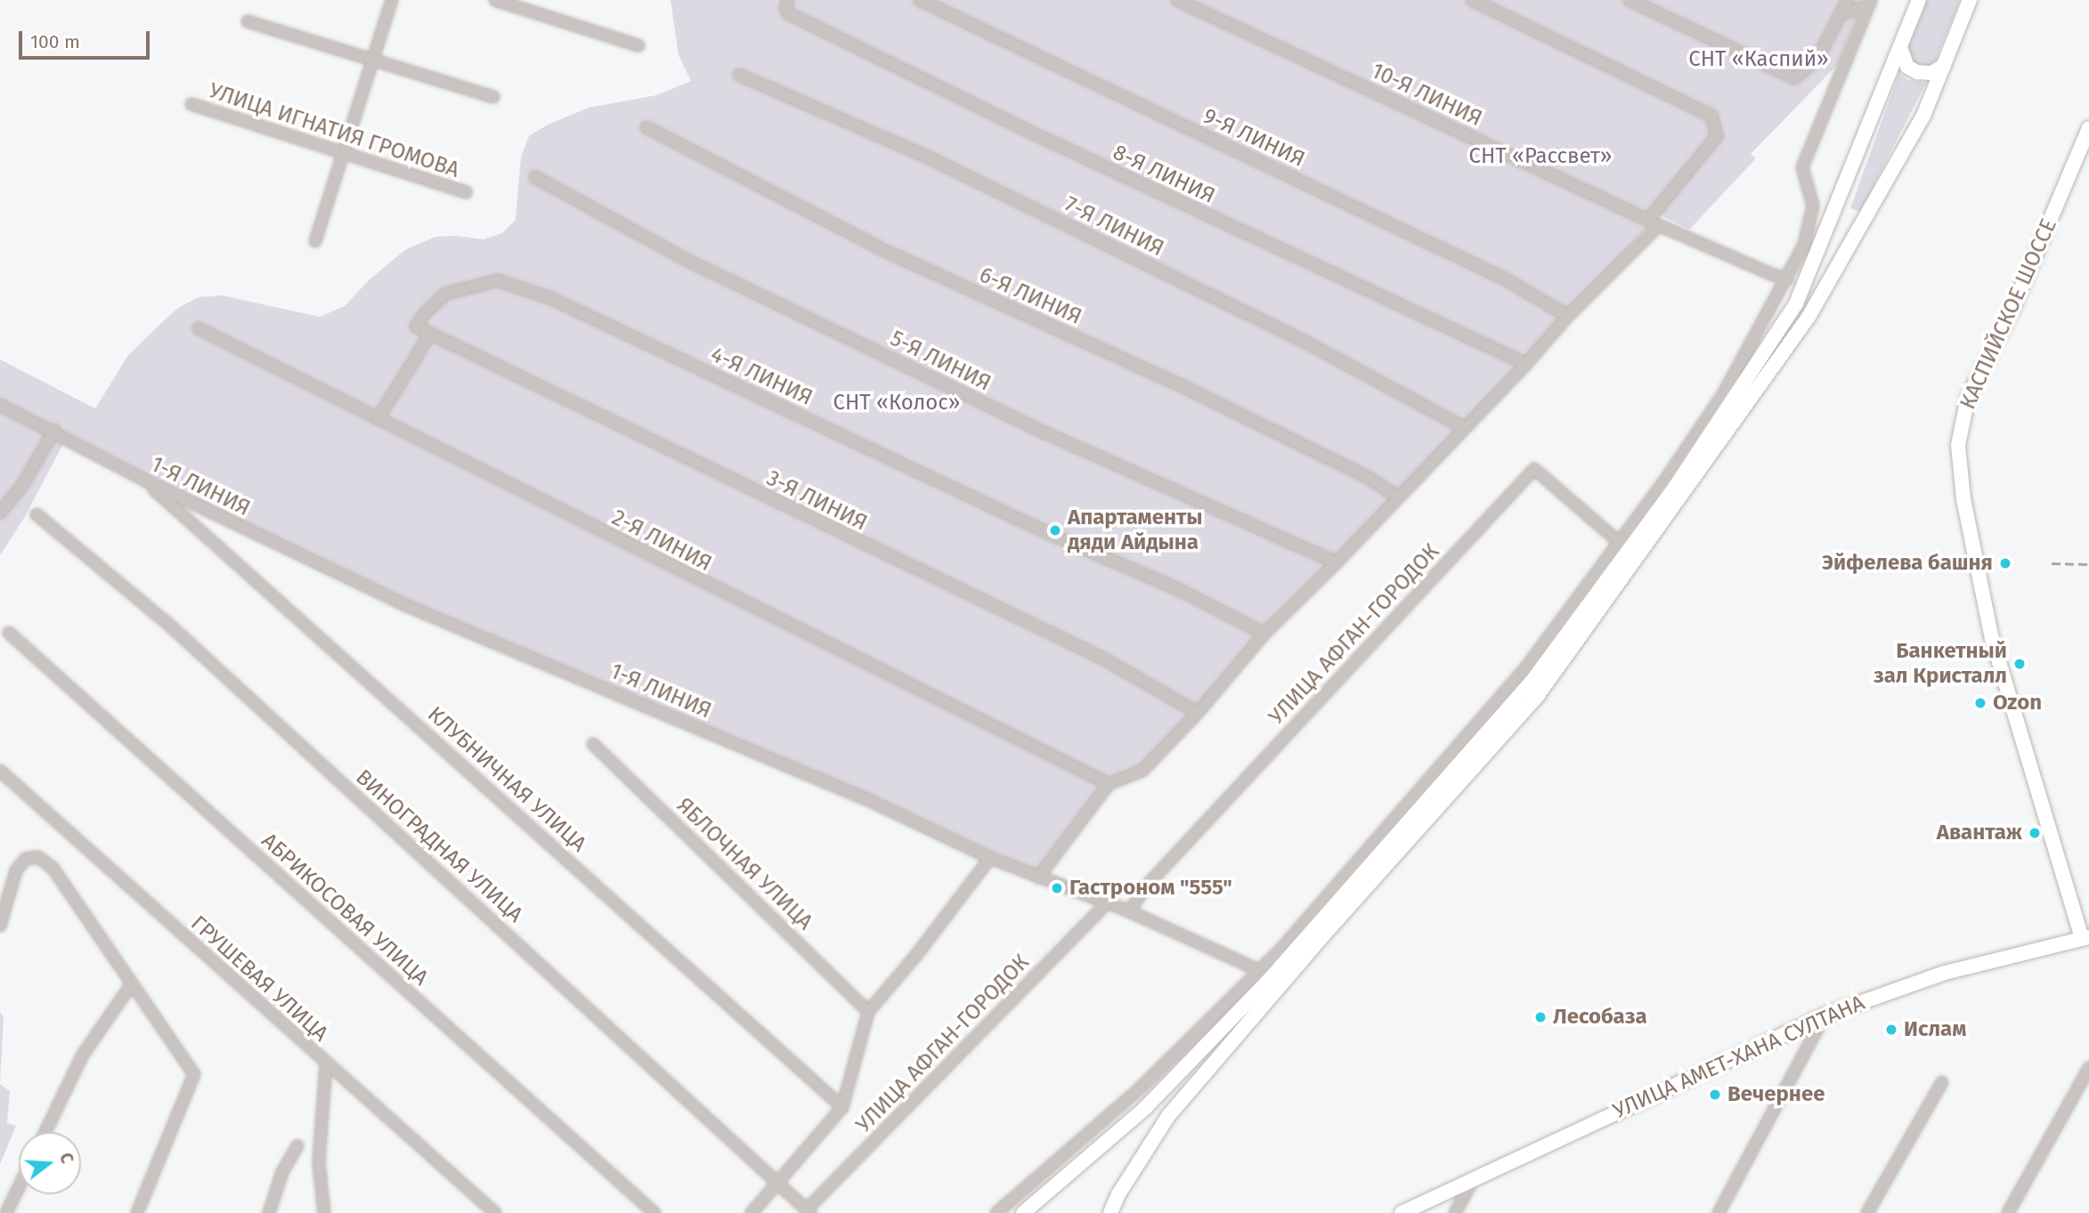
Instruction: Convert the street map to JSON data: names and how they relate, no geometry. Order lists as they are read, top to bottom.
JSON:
{
  "streets": {
    "main road": ["КАСПИЙСКОЕ ШОССЕ", "УЛИЦА АМЕТ-ХАНА СУЛТАНА"],
    "street": [
      "10-Я ЛИНИЯ",
      "УЛИЦА ИГНАТИЯ ГРОМОВА",
      "9-Я ЛИНИЯ",
      "8-Я ЛИНИЯ",
      "7-Я ЛИНИЯ",
      "6-Я ЛИНИЯ",
      "5-Я ЛИНИЯ",
      "4-Я ЛИНИЯ",
      "1-Я ЛИНИЯ",
      "3-Я ЛИНИЯ",
      "2-Я ЛИНИЯ",
      "УЛИЦА АФГАН-ГОРОДОК",
      "КЛУБНИЧНАЯ УЛИЦА",
      "ВИНОГРАДНАЯ УЛИЦА",
      "ЯБЛОЧНАЯ УЛИЦА",
      "АБРИКОСОВАЯ УЛИЦА",
      "ГРУШЕВАЯ УЛИЦА"
    ]
  },
  "crossings": [
    ["КАСПИЙСКОЕ ШОССЕ", "УЛИЦА АМЕТ-ХАНА СУЛТАНА"],
    ["4-Я ЛИНИЯ", "3-Я ЛИНИЯ"],
    ["1-Я ЛИНИЯ", "УЛИЦА АФГАН-ГОРОДОК"],
    ["1-Я ЛИНИЯ", "КЛУБНИЧНАЯ УЛИЦА"],
    ["УЛИЦА АФГАН-ГОРОДОК", "ВИНОГРАДНАЯ УЛИЦА"]
  ],
  "parks": ["СНТ «Каспий»", "СНТ «Рассвет»", "СНТ «Колос»"],
  "places": [
    "Апартаменты дяди Айдына",
    "Эйфелева башня",
    "Банкетный зал Кристалл",
    "Ozon",
    "Авантаж",
    "Гастроном \"555\"",
    "Лесобаза",
    "Ислам",
    "Вечернее"
  ],
  "scale_bar": "100 m",
  "north": "right"
}
